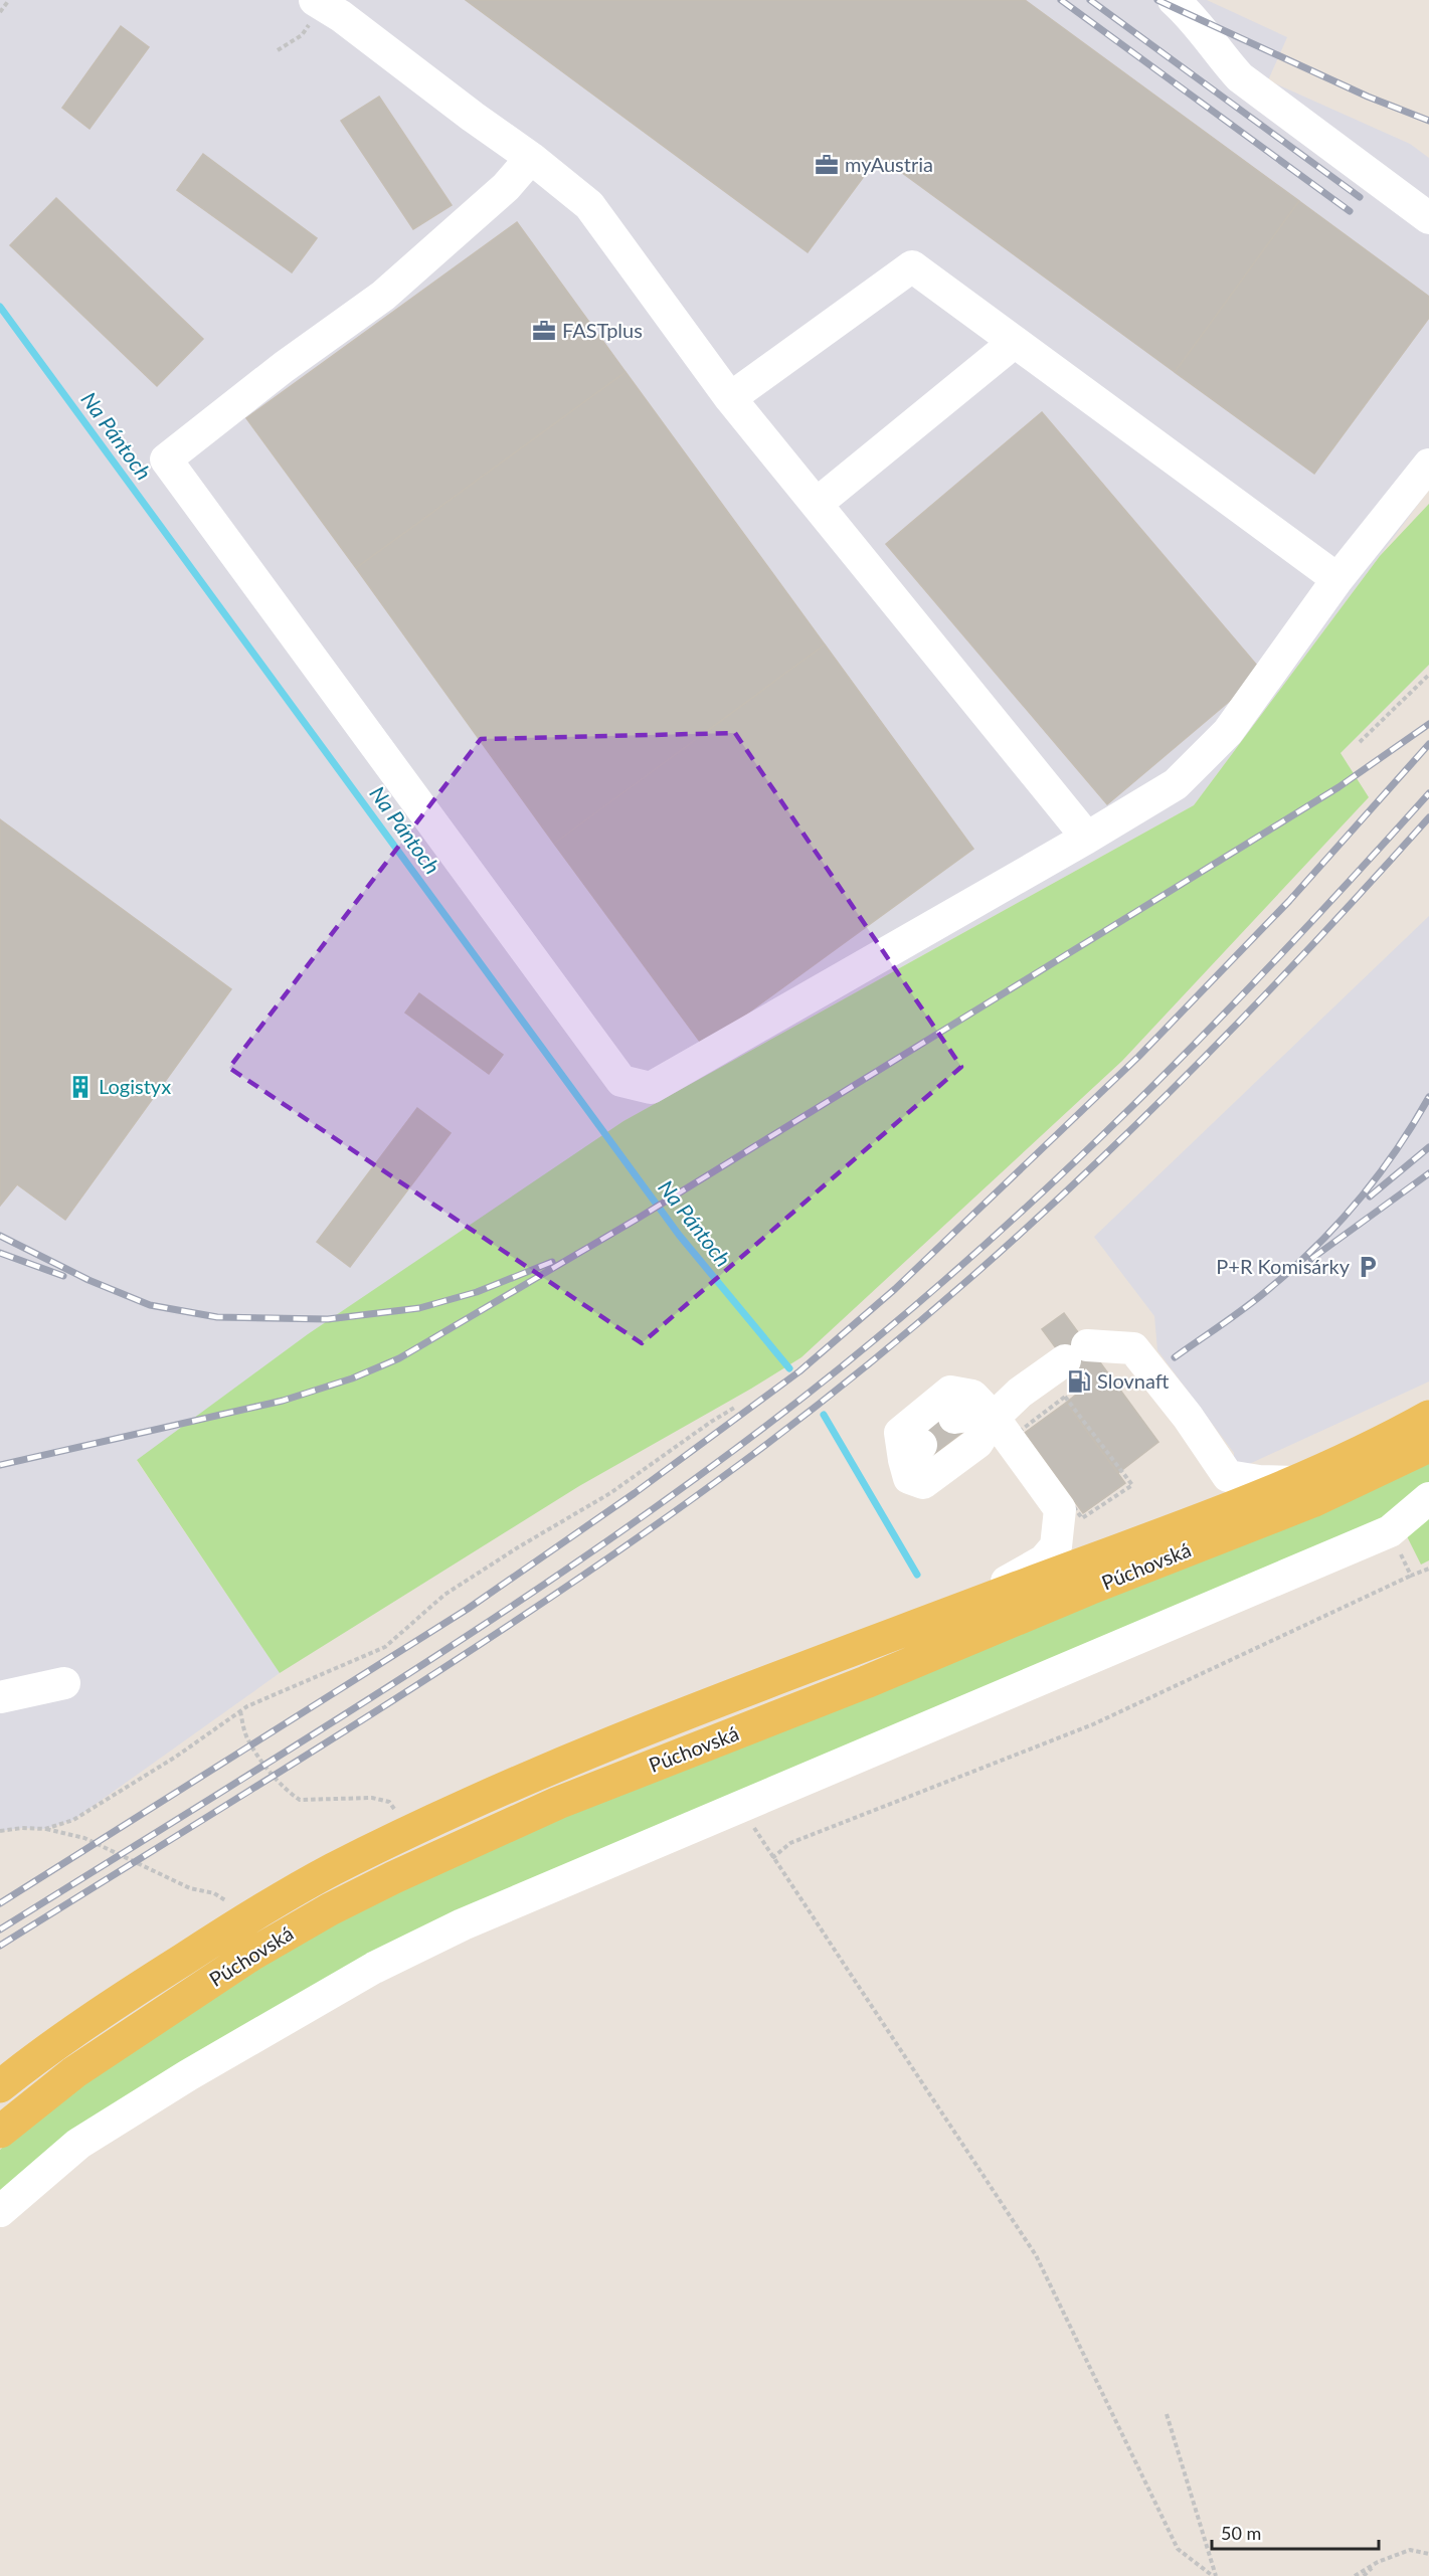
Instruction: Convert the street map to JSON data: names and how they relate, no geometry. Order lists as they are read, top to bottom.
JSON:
{
  "streets": {
    "main road": ["Púchovská"]
  },
  "water": ["Na Pántoch"],
  "places": {
    "office": ["myAustria", "FASTplus"],
    "building": ["Logistyx"],
    "parking": ["P+R Komisárky"],
    "fuel station": ["Slovnaft"]
  },
  "scale_bar": "50 m"
}
